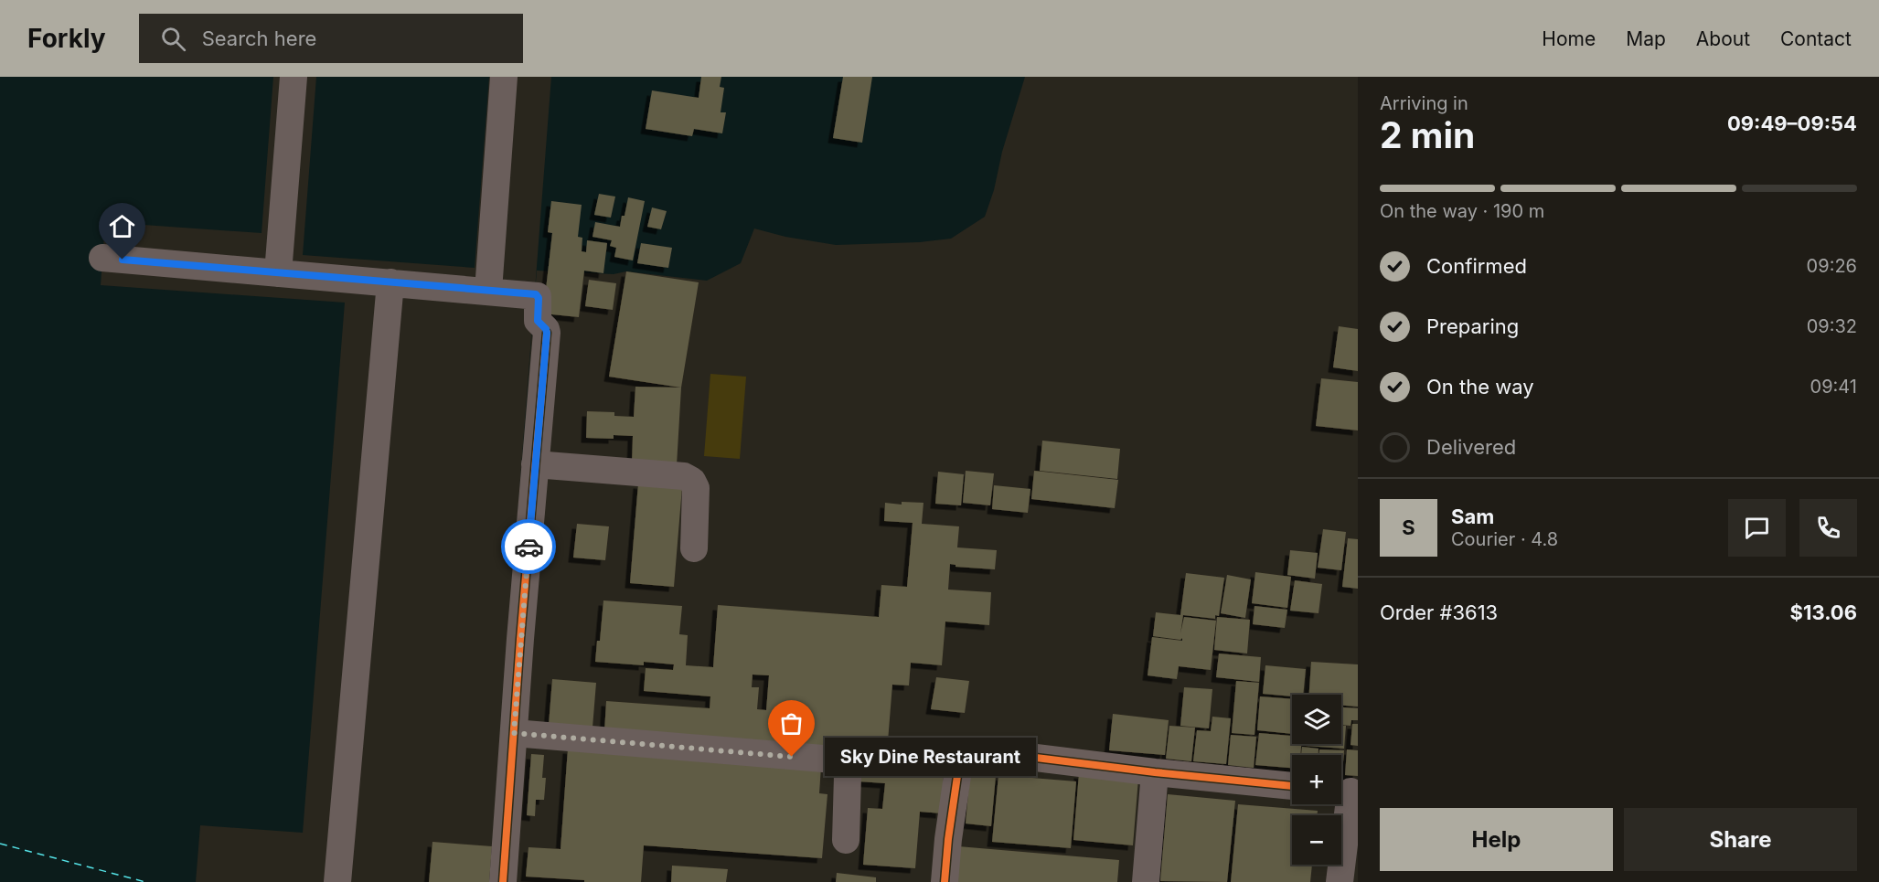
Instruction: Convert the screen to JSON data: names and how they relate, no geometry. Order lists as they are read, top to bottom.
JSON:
{
  "places": ["Sky Dine Restaurant"],
  "page": {
    "header": "Forkly",
    "search": "Search here",
    "nav": [
      "Home",
      "Map",
      "About",
      "Contact"
    ],
    "heading": ["2 min", "Arriving in", "09:49–09:54"],
    "panel": [
      "Sam",
      "Courier · 4.8",
      "Order #3613",
      "$13.06"
    ],
    "bar": "On the way · 190 m",
    "list": [
      ["Confirmed", "09:26"],
      ["Preparing", "09:32"],
      ["On the way", "09:41"],
      "Delivered"
    ],
    "round": "S",
    "map_buttons": ["+", "−"],
    "bubble": "Sky Dine Restaurant",
    "buttons": ["Help", "Share"]
  }
}
